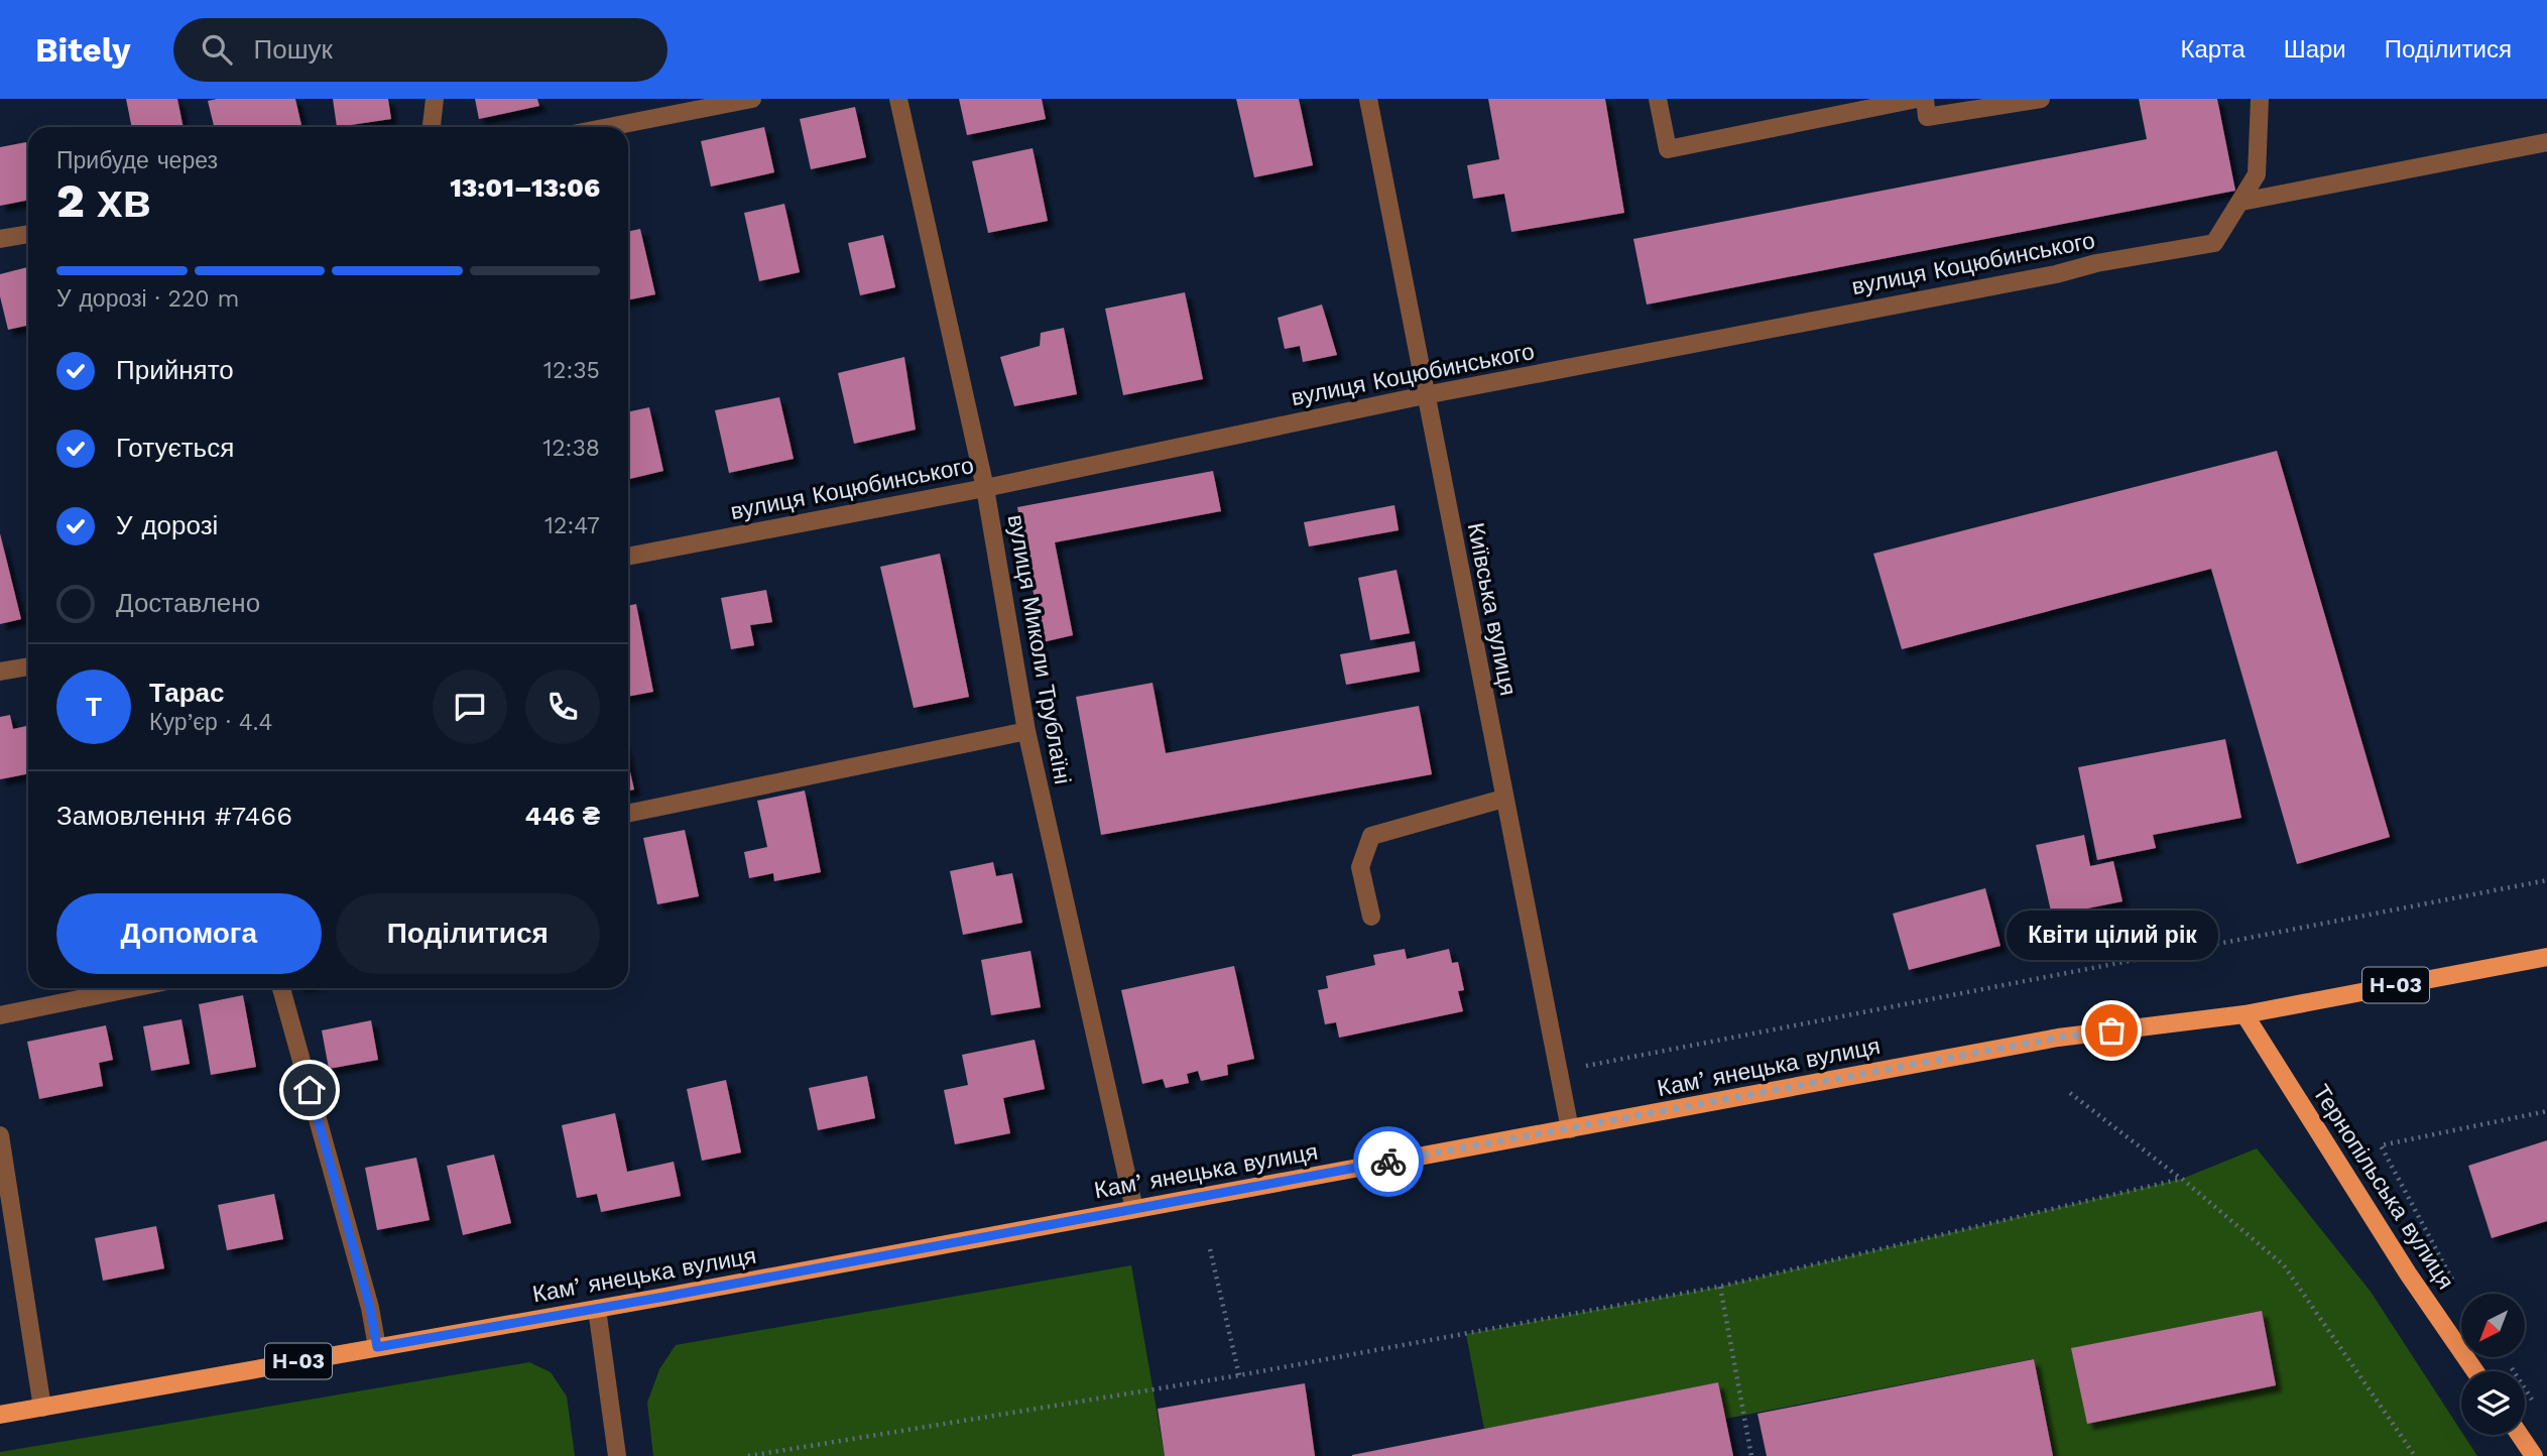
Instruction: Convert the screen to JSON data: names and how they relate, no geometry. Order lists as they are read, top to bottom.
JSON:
{
  "streets": {
    "main road": ["Н-03", "Камʼянецька вулиця", "Тернопільська вулиця"],
    "street": ["вулиця Коцюбинського", "Київська вулиця", "вулиця Миколи Трублаїні"]
  },
  "crossings": [
    ["вулиця Коцюбинського", "Київська вулиця"],
    ["вулиця Коцюбинського", "вулиця Миколи Трублаїні"],
    ["Київська вулиця", "Камʼянецька вулиця"],
    ["вулиця Миколи Трублаїні", "Камʼянецька вулиця"],
    ["Камʼянецька вулиця", "Тернопільська вулиця"]
  ],
  "places": ["Квіти цілий рік"],
  "north": "bottom left",
  "page": {
    "header": "Bitely",
    "search": "Пошук",
    "nav": ["Карта", "Шари", "Поділитися"],
    "heading": ["2 хв", "Прибуде через", "13:01–13:06"],
    "panel": [
      "Тарас",
      "Кур’єр · 4.4",
      "Замовлення #7466",
      "446 ₴"
    ],
    "bar": "У дорозі · 220 m",
    "list": [
      ["Прийнято", "12:35"],
      ["Готується", "12:38"],
      ["У дорозі", "12:47"],
      "Доставлено"
    ],
    "round": "Т",
    "buttons": ["Допомога", "Поділитися"],
    "bubble": "Квіти цілий рік"
  }
}
